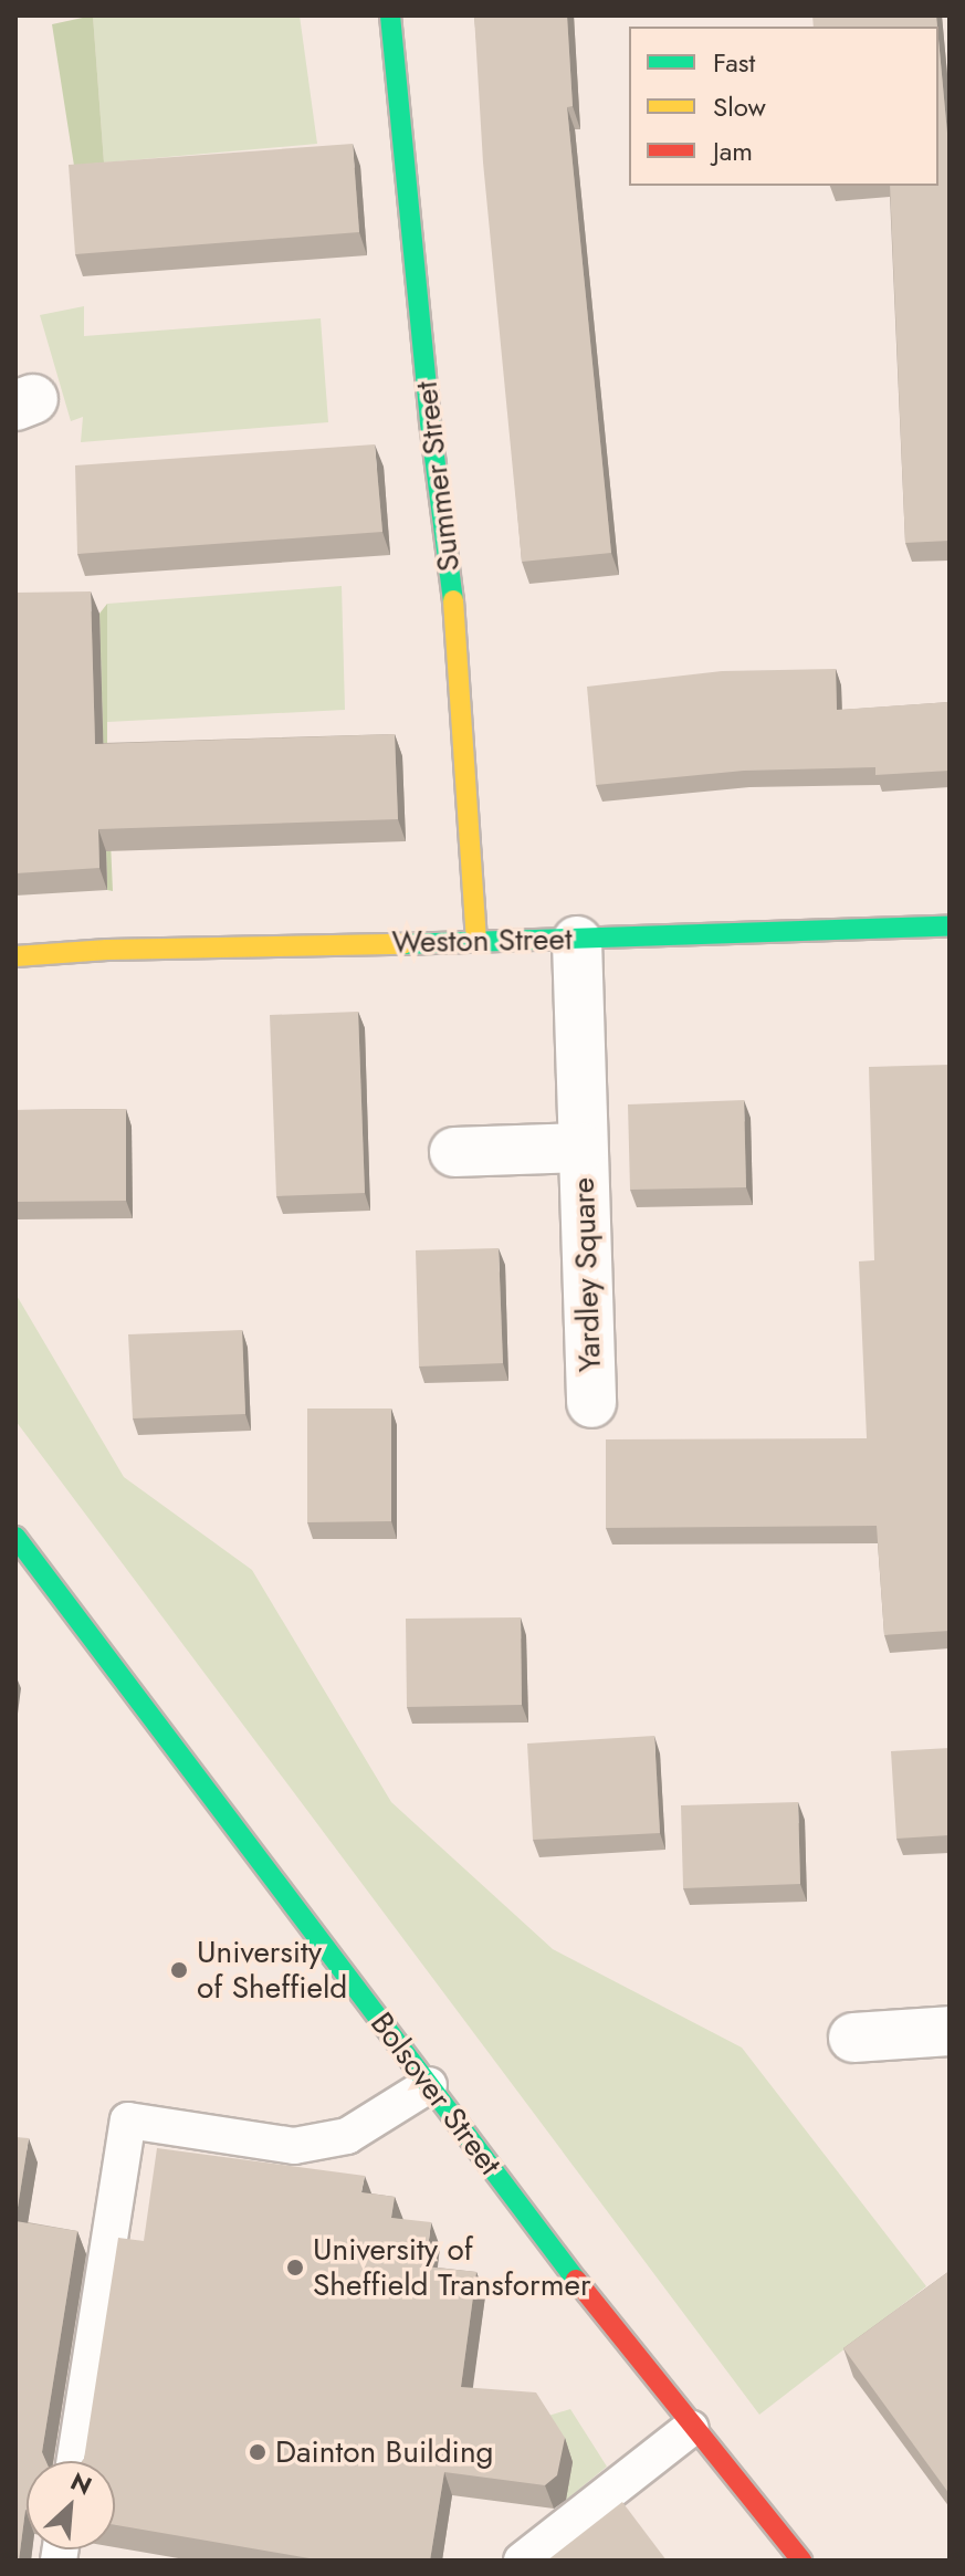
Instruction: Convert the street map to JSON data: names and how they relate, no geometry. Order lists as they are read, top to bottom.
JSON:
{
  "streets": {
    "street": [
      "Summer Street",
      "Weston Street",
      "Yardley Square",
      "Bolsover Street"
    ]
  },
  "crossings": [
    ["Summer Street", "Weston Street"],
    ["Weston Street", "Yardley Square"]
  ],
  "places": ["University of Sheffield", "University of Sheffield Transformer", "Dainton Building"],
  "legend": ["Fast", "Slow", "Jam"],
  "north": "top right"
}
